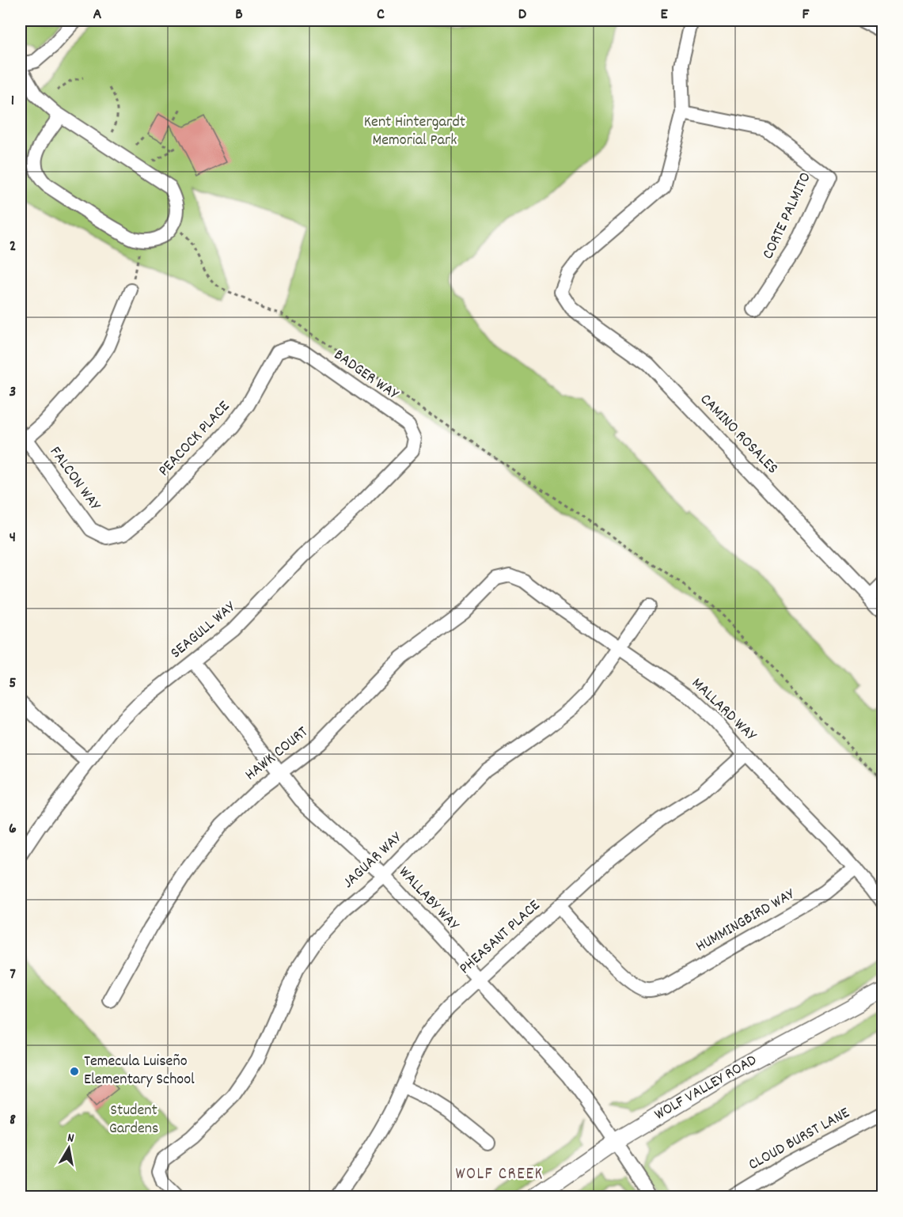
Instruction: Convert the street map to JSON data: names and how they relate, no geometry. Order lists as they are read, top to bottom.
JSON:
{
  "streets": {
    "main road": ["WOLF VALLEY ROAD"],
    "street": [
      "CORTE PALMITO",
      "BADGER WAY",
      "CAMINO ROSALES",
      "PEACOCK PLACE",
      "FALCON WAY",
      "SEAGULL WAY",
      "MALLARD WAY",
      "HAWK COURT",
      "JAGUAR WAY",
      "WALLABY WAY",
      "HUMMINGBIRD WAY",
      "PHEASANT PLACE",
      "CLOUD BURST LANE"
    ]
  },
  "crossings": [
    ["CORTE PALMITO", "CAMINO ROSALES"],
    ["BADGER WAY", "PEACOCK PLACE"],
    ["BADGER WAY", "SEAGULL WAY"],
    ["PEACOCK PLACE", "FALCON WAY"],
    ["SEAGULL WAY", "WALLABY WAY"],
    ["MALLARD WAY", "HAWK COURT"],
    ["MALLARD WAY", "JAGUAR WAY"],
    ["MALLARD WAY", "HUMMINGBIRD WAY"],
    ["MALLARD WAY", "PHEASANT PLACE"],
    ["HAWK COURT", "WALLABY WAY"],
    ["JAGUAR WAY", "WALLABY WAY"],
    ["WALLABY WAY", "PHEASANT PLACE"],
    ["WALLABY WAY", "WOLF VALLEY ROAD"],
    ["HUMMINGBIRD WAY", "PHEASANT PLACE"]
  ],
  "districts": ["WOLF CREEK"],
  "parks": ["Kent Hintergardt Memorial Park", "Student Gardens"],
  "places": ["Temecula Luiseño Elementary School"],
  "north": "top",
  "grid": {
    "columns": [
      "A",
      "B",
      "C",
      "D",
      "E",
      "F"
    ],
    "rows": [
      "1",
      "2",
      "3",
      "4",
      "5",
      "6",
      "7",
      "8"
    ]
  }
}
